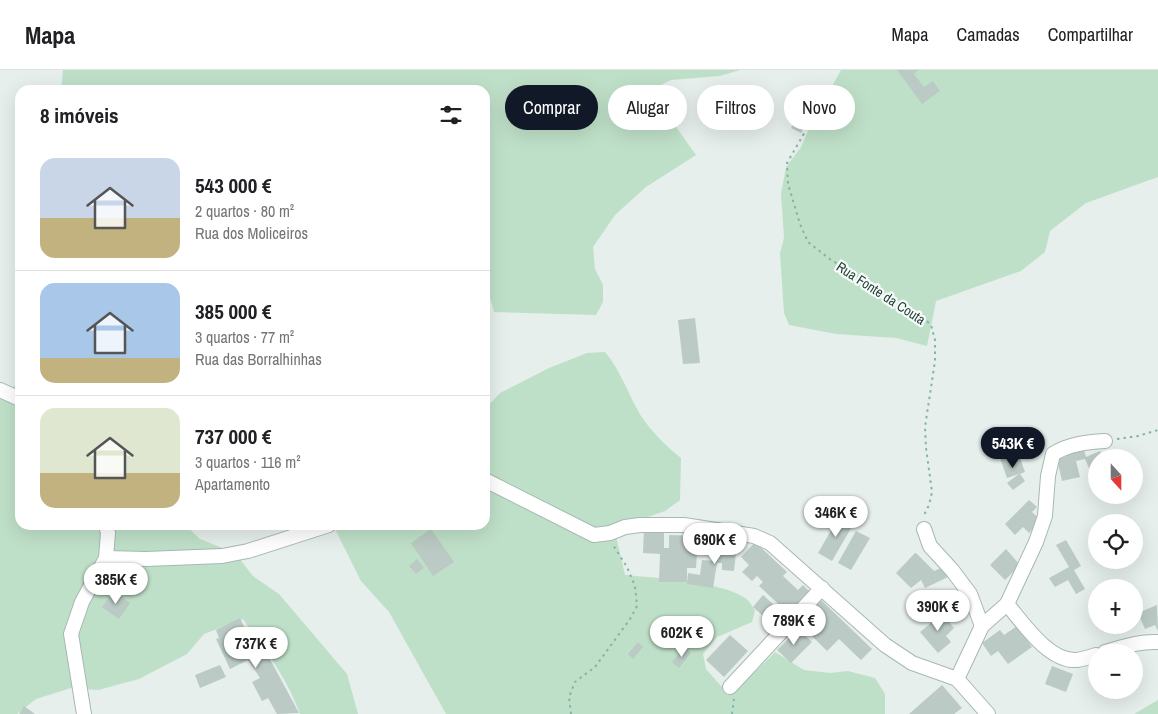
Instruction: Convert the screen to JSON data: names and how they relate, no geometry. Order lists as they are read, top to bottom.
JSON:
{
  "streets": {
    "path": ["Rua Fonte da Couta"]
  },
  "north": "bottom",
  "page": {
    "header": "Mapa",
    "nav": ["Mapa", "Camadas", "Compartilhar"],
    "chip": [
      "Comprar",
      "Alugar",
      "Filtros",
      "Novo"
    ],
    "heading": "8 imóveis",
    "list": [
      {
        "name": "543 000 €",
        "note": "2 quartos · 80 m² · Rua dos Moliceiros"
      },
      {
        "name": "385 000 €",
        "note": "3 quartos · 77 m² · Rua das Borralhinhas"
      },
      {
        "name": "737 000 €",
        "note": "3 quartos · 116 m² · Apartamento"
      }
    ],
    "price": [
      "543K €",
      "346K €",
      "690K €",
      "385K €",
      "390K €",
      "789K €",
      "602K €",
      "737K €"
    ],
    "map_buttons": ["+", "−"]
  }
}
